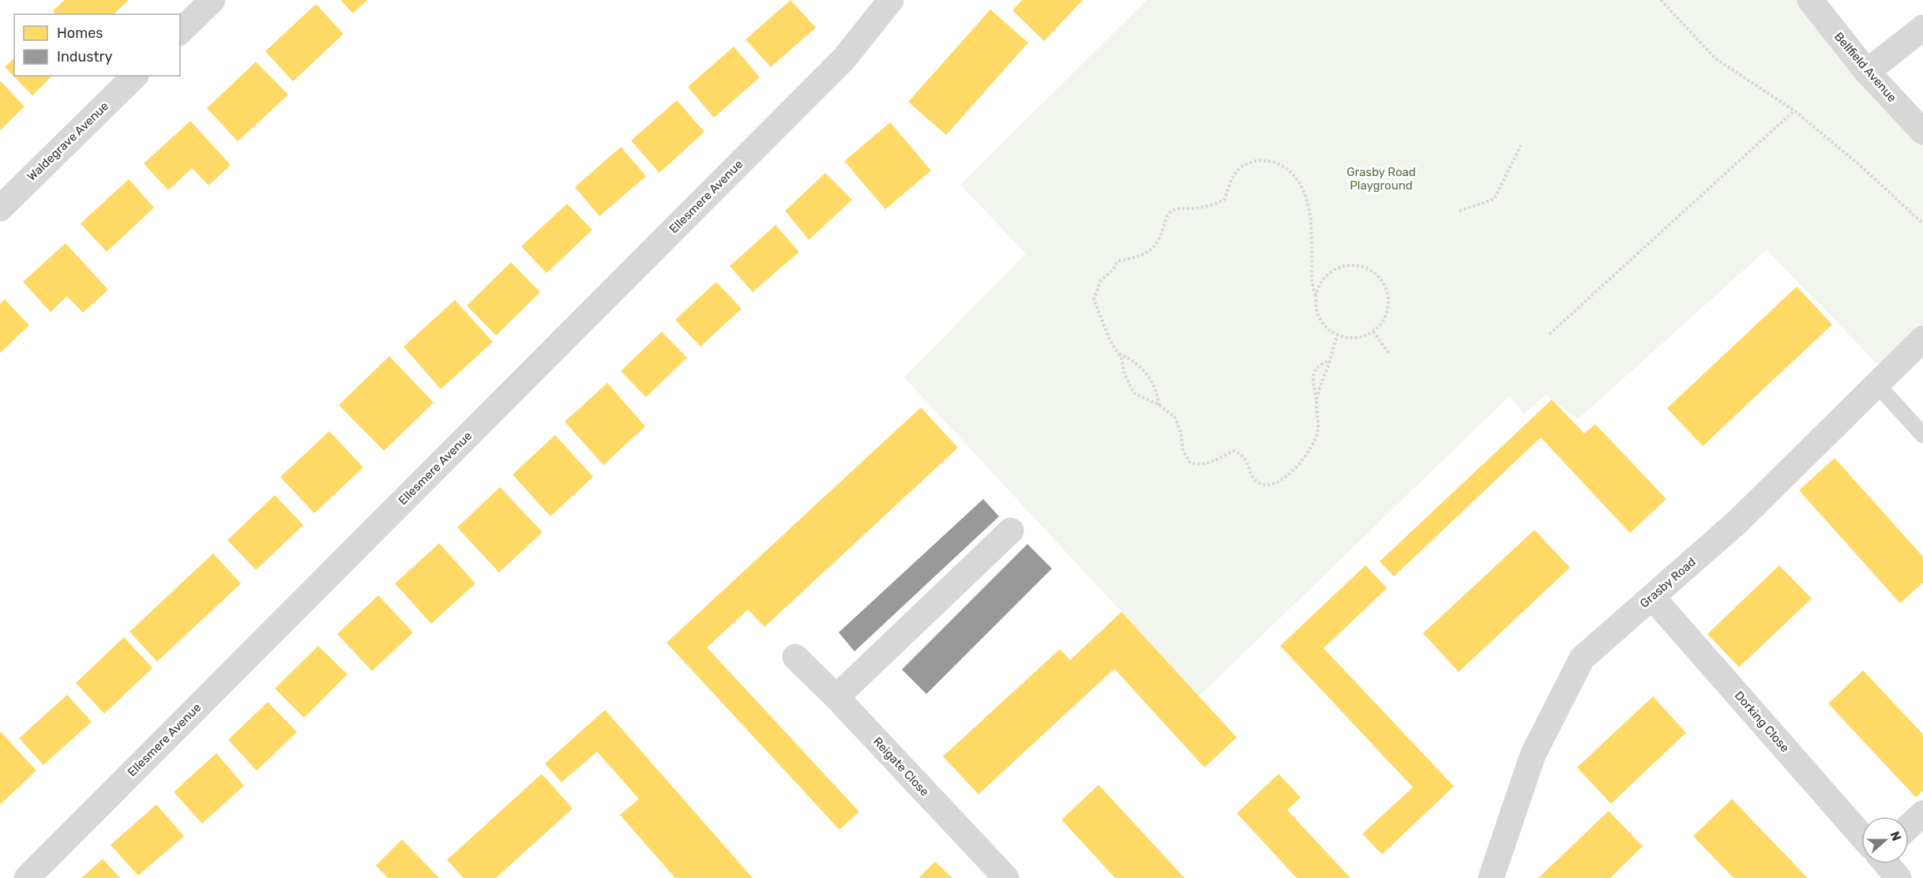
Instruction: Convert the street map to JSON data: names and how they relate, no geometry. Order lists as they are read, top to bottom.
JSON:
{
  "streets": {
    "street": [
      "Bellfield Avenue",
      "Waldegrave Avenue",
      "Ellesmere Avenue",
      "Grasby Road",
      "Dorking Close",
      "Reigate Close"
    ]
  },
  "crossings": [
    ["Grasby Road", "Dorking Close"]
  ],
  "parks": ["Grasby Road Playground"],
  "legend": ["Homes", "Industry"],
  "north": "right"
}
